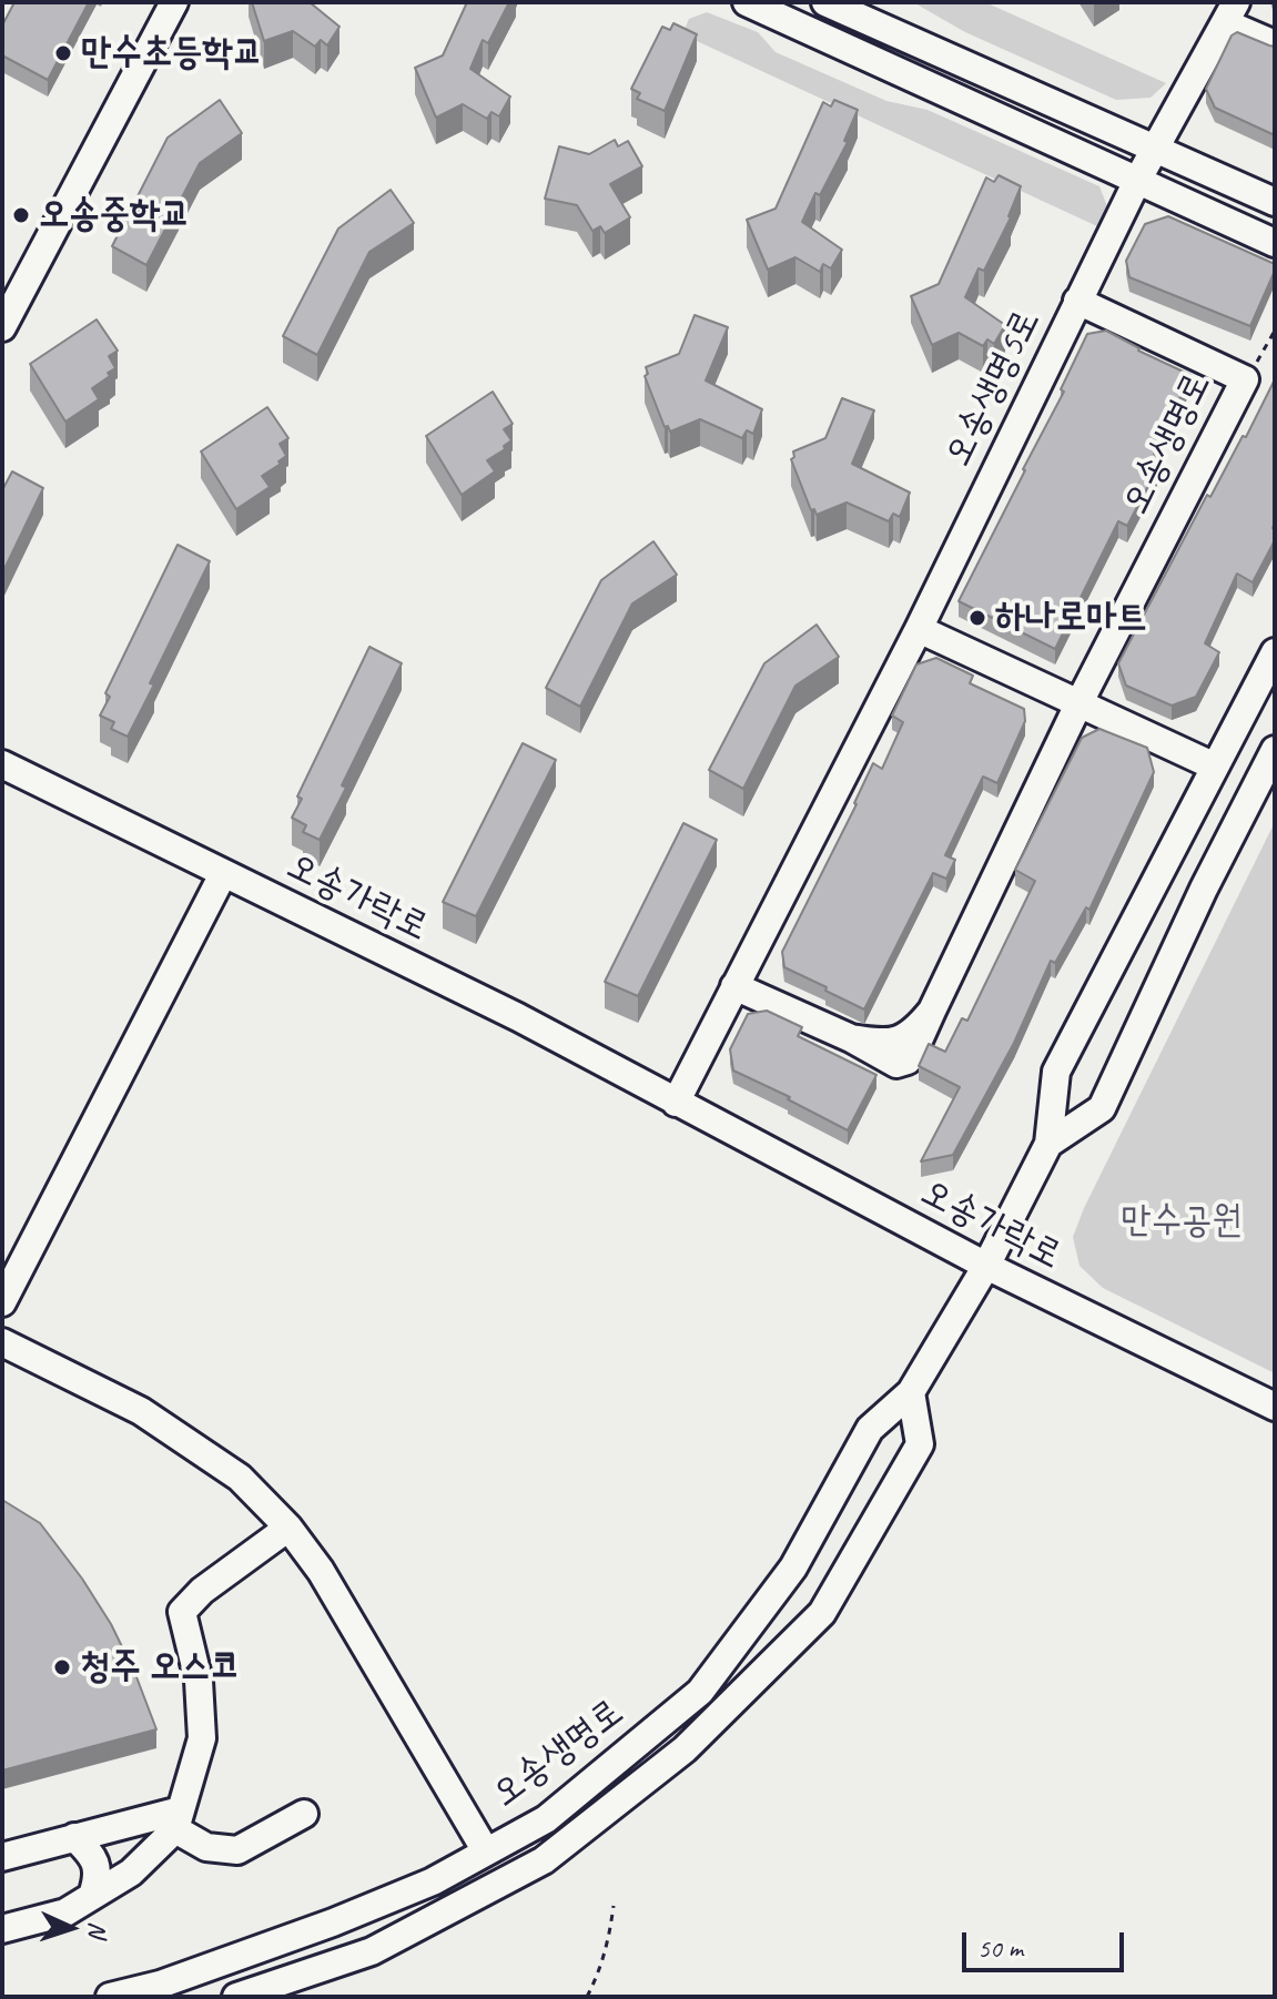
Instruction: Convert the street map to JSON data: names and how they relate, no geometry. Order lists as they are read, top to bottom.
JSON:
{
  "streets": {
    "street": ["오송생명5로", "오송생명로", "오송가락로"]
  },
  "crossings": [
    ["오송생명5로", "오송생명로"],
    ["오송생명로", "오송가락로"]
  ],
  "parks": ["만수공원"],
  "places": [
    "만수초등학교",
    "오송중학교",
    "하나로마트",
    "청주 오스코"
  ],
  "scale_bar": "50 m",
  "north": "right"
}
